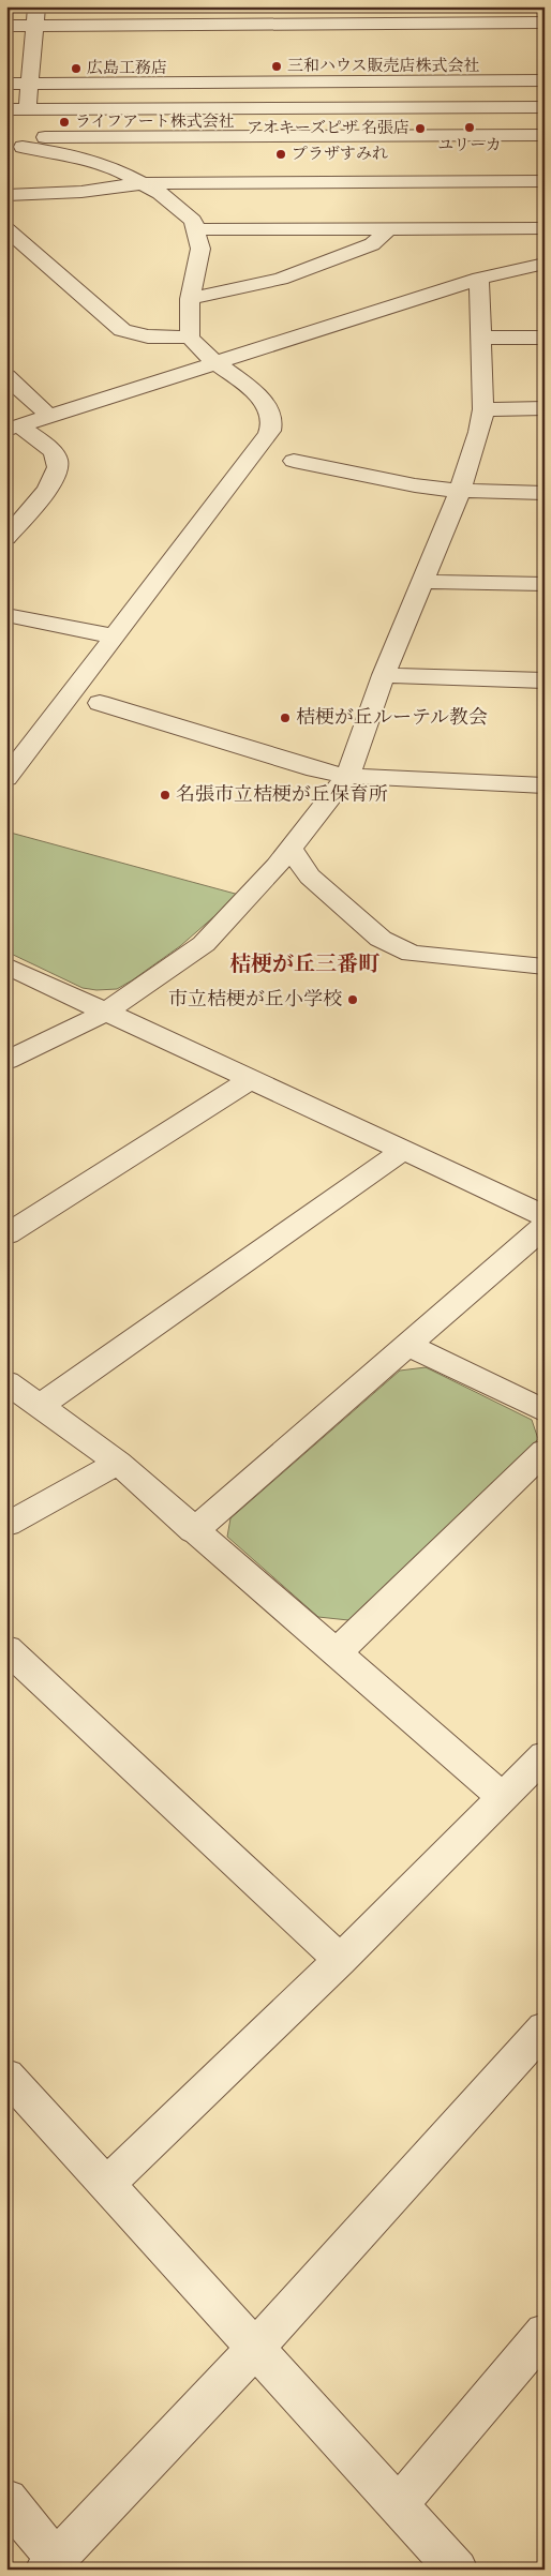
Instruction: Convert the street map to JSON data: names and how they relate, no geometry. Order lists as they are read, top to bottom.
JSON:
{
  "districts": ["桔梗が丘三番町"],
  "places": [
    "三和ハウス販売店株式会社",
    "広島工務店",
    "ライフアート株式会社",
    "ユリーカ",
    "アオキーズピザ 名張店",
    "プラザすみれ",
    "桔梗が丘ルーテル教会",
    "名張市立桔梗が丘保育所",
    "市立桔梗が丘小学校"
  ]
}
